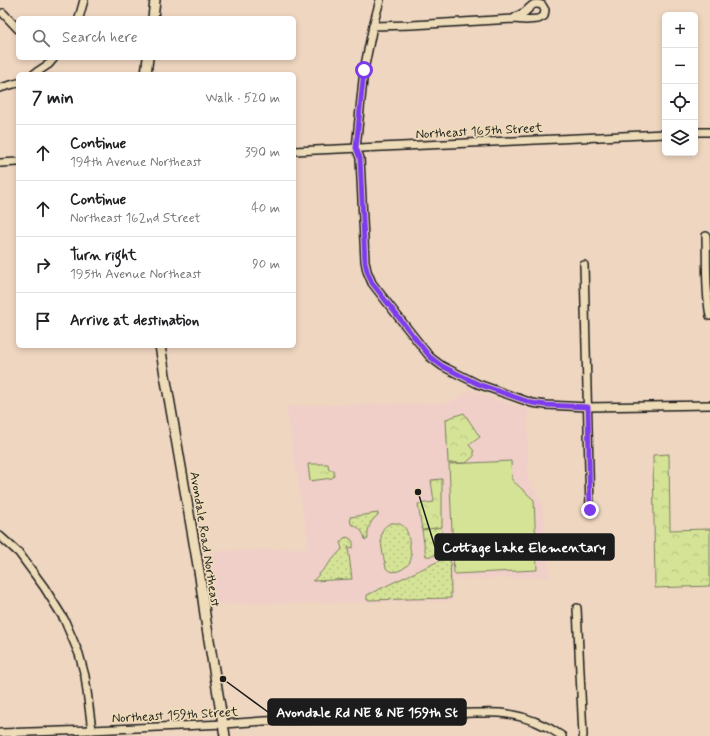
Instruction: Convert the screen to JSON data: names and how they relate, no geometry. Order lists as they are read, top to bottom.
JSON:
{
  "streets": {
    "main road": ["Avondale Road Northeast"],
    "street": ["Northeast 165th Street", "Northeast 159th Street"]
  },
  "crossings": [
    ["Avondale Road Northeast", "Northeast 159th Street"]
  ],
  "places": ["Cottage Lake Elementary", "Avondale Rd NE & NE 159th St"],
  "page": {
    "map_buttons": ["+", "−"],
    "search": "Search here",
    "heading": ["7 min", "Walk · 520 m"],
    "list": [
      ["Continue", "194th Avenue Northeast", "390 m"],
      ["Continue", "Northeast 162nd Street", "40 m"],
      ["Turn right", "195th Avenue Northeast", "90 m"],
      "Arrive at destination"
    ]
  }
}
